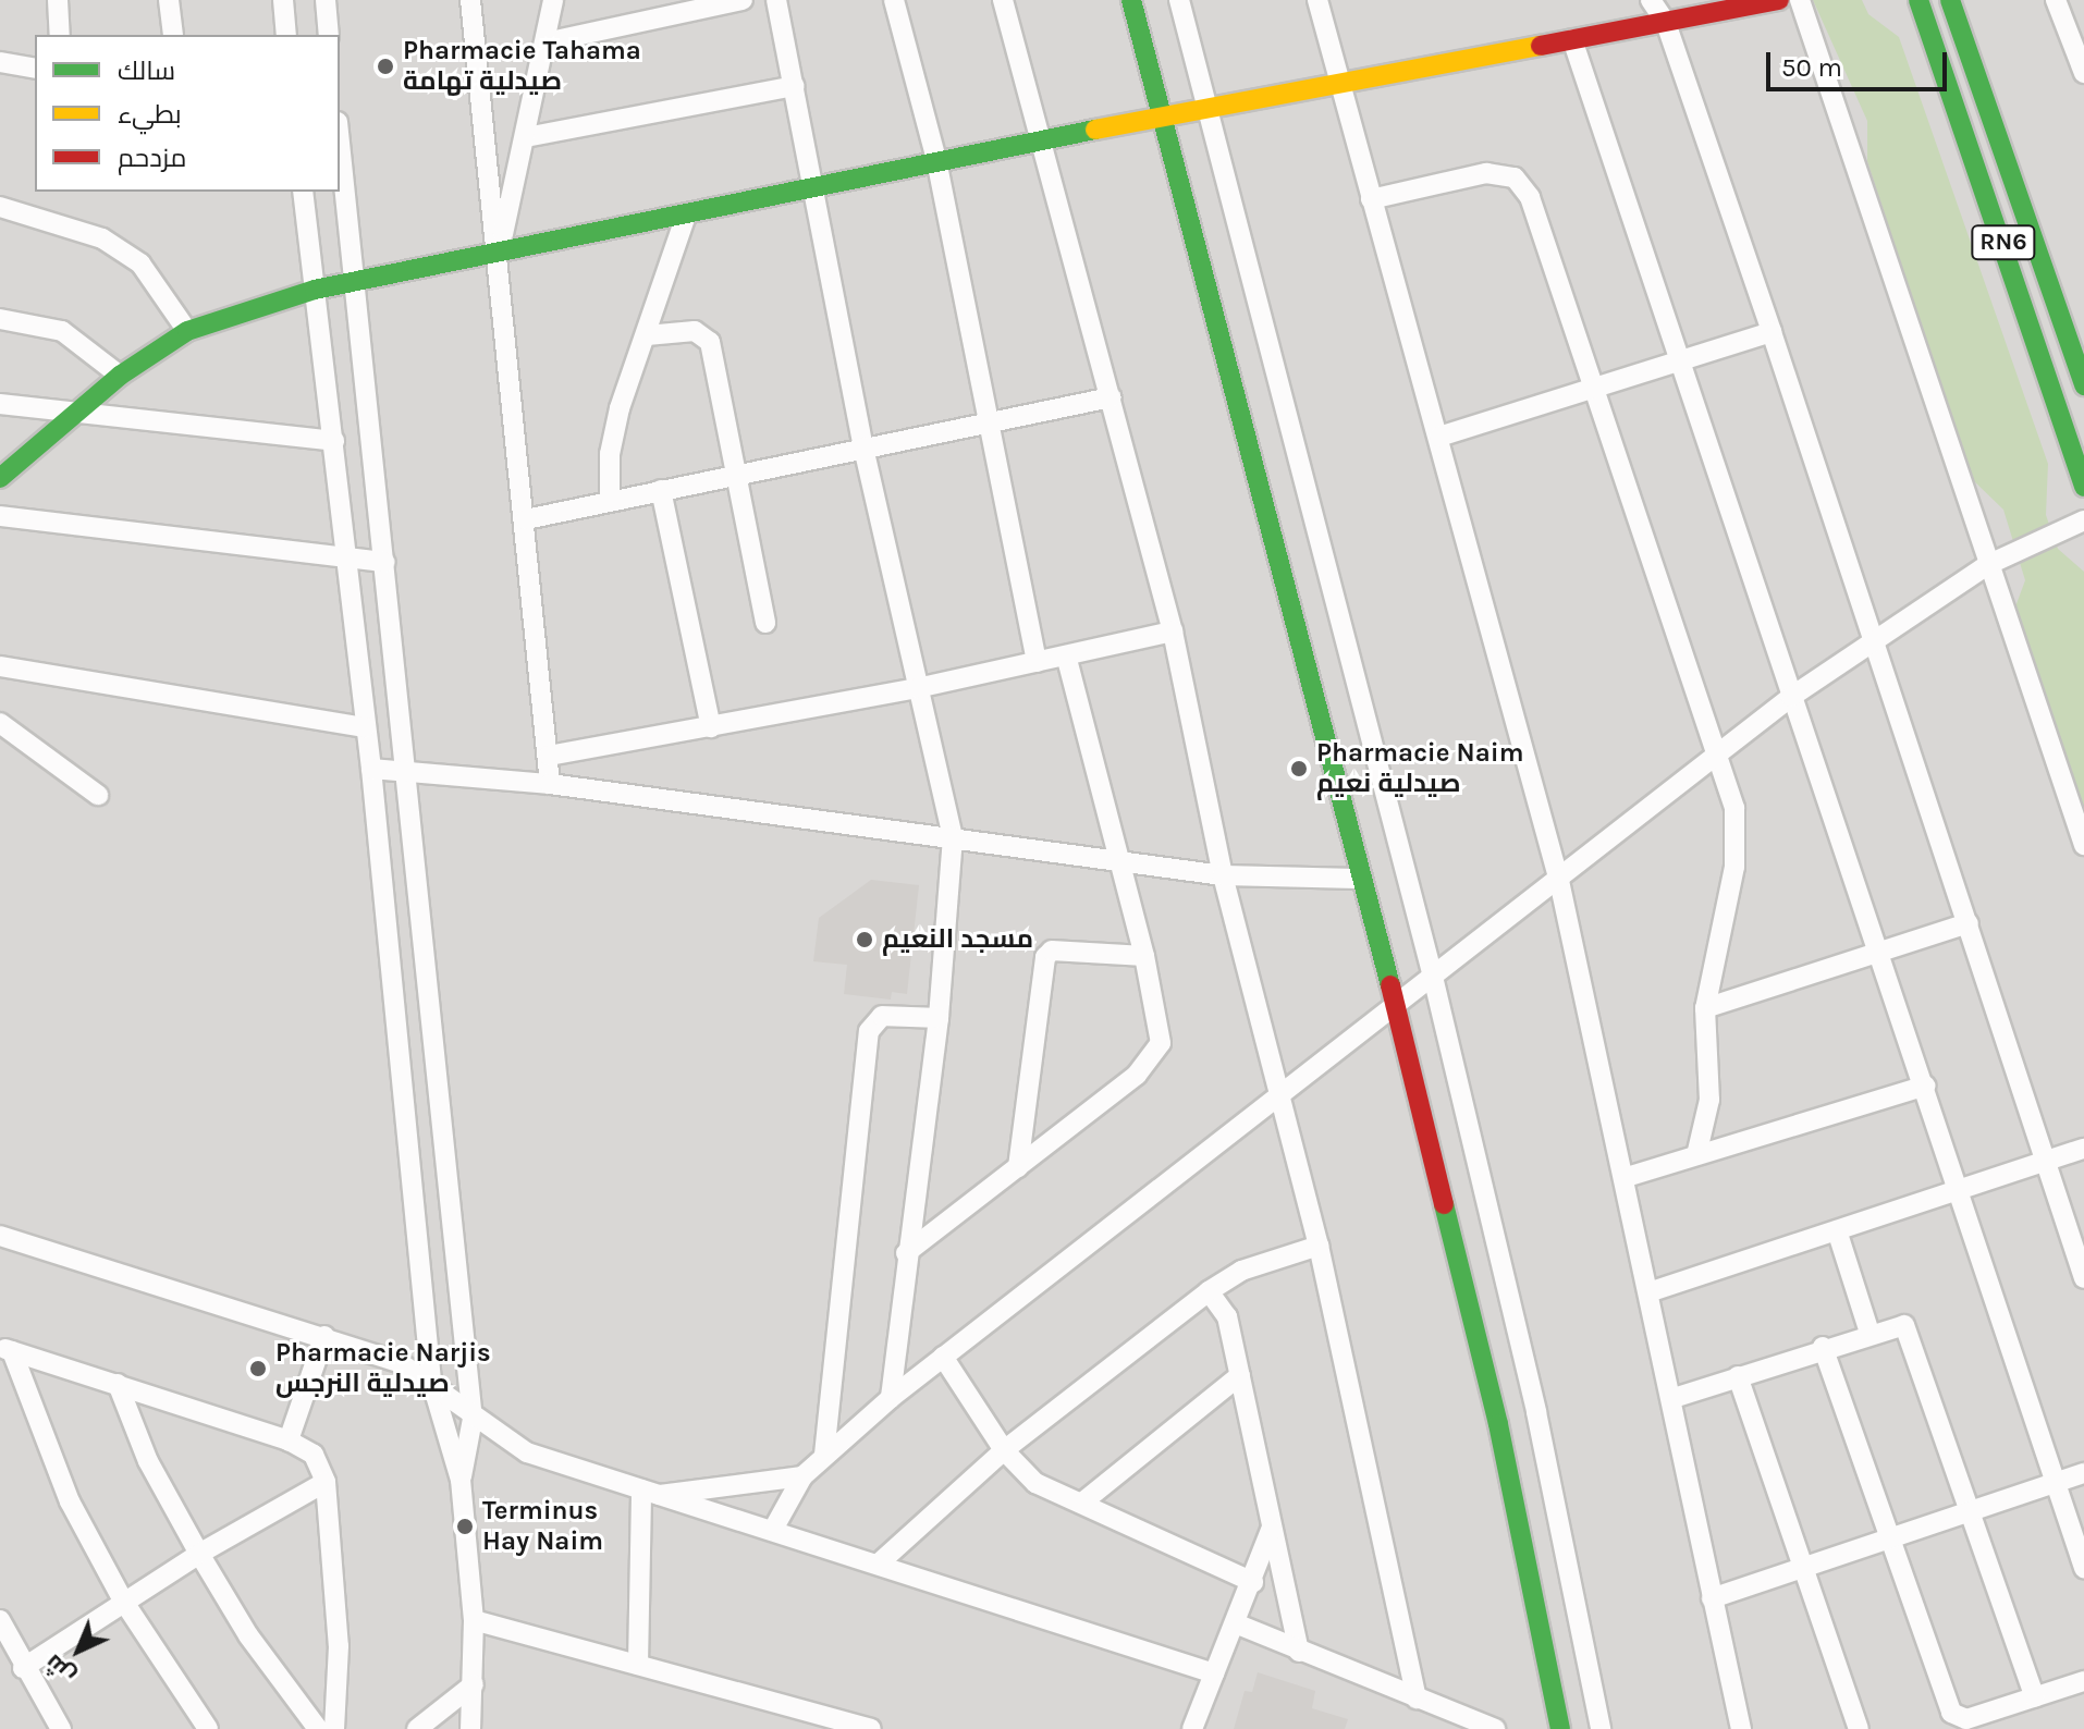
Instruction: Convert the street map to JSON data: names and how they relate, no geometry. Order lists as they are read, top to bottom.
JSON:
{
  "streets": {
    "main road": ["RN6"]
  },
  "places": [
    "Pharmacie Tahama صيدلية تهامة",
    "Pharmacie Naim صيدلية نعيم",
    "مسجد النعيم",
    "Pharmacie Narjis صيدلية النرجس",
    "Terminus Hay Naim"
  ],
  "legend": ["سالك", "بطيء", "مزدحم"],
  "scale_bar": "50 m",
  "north": "bottom left"
}
